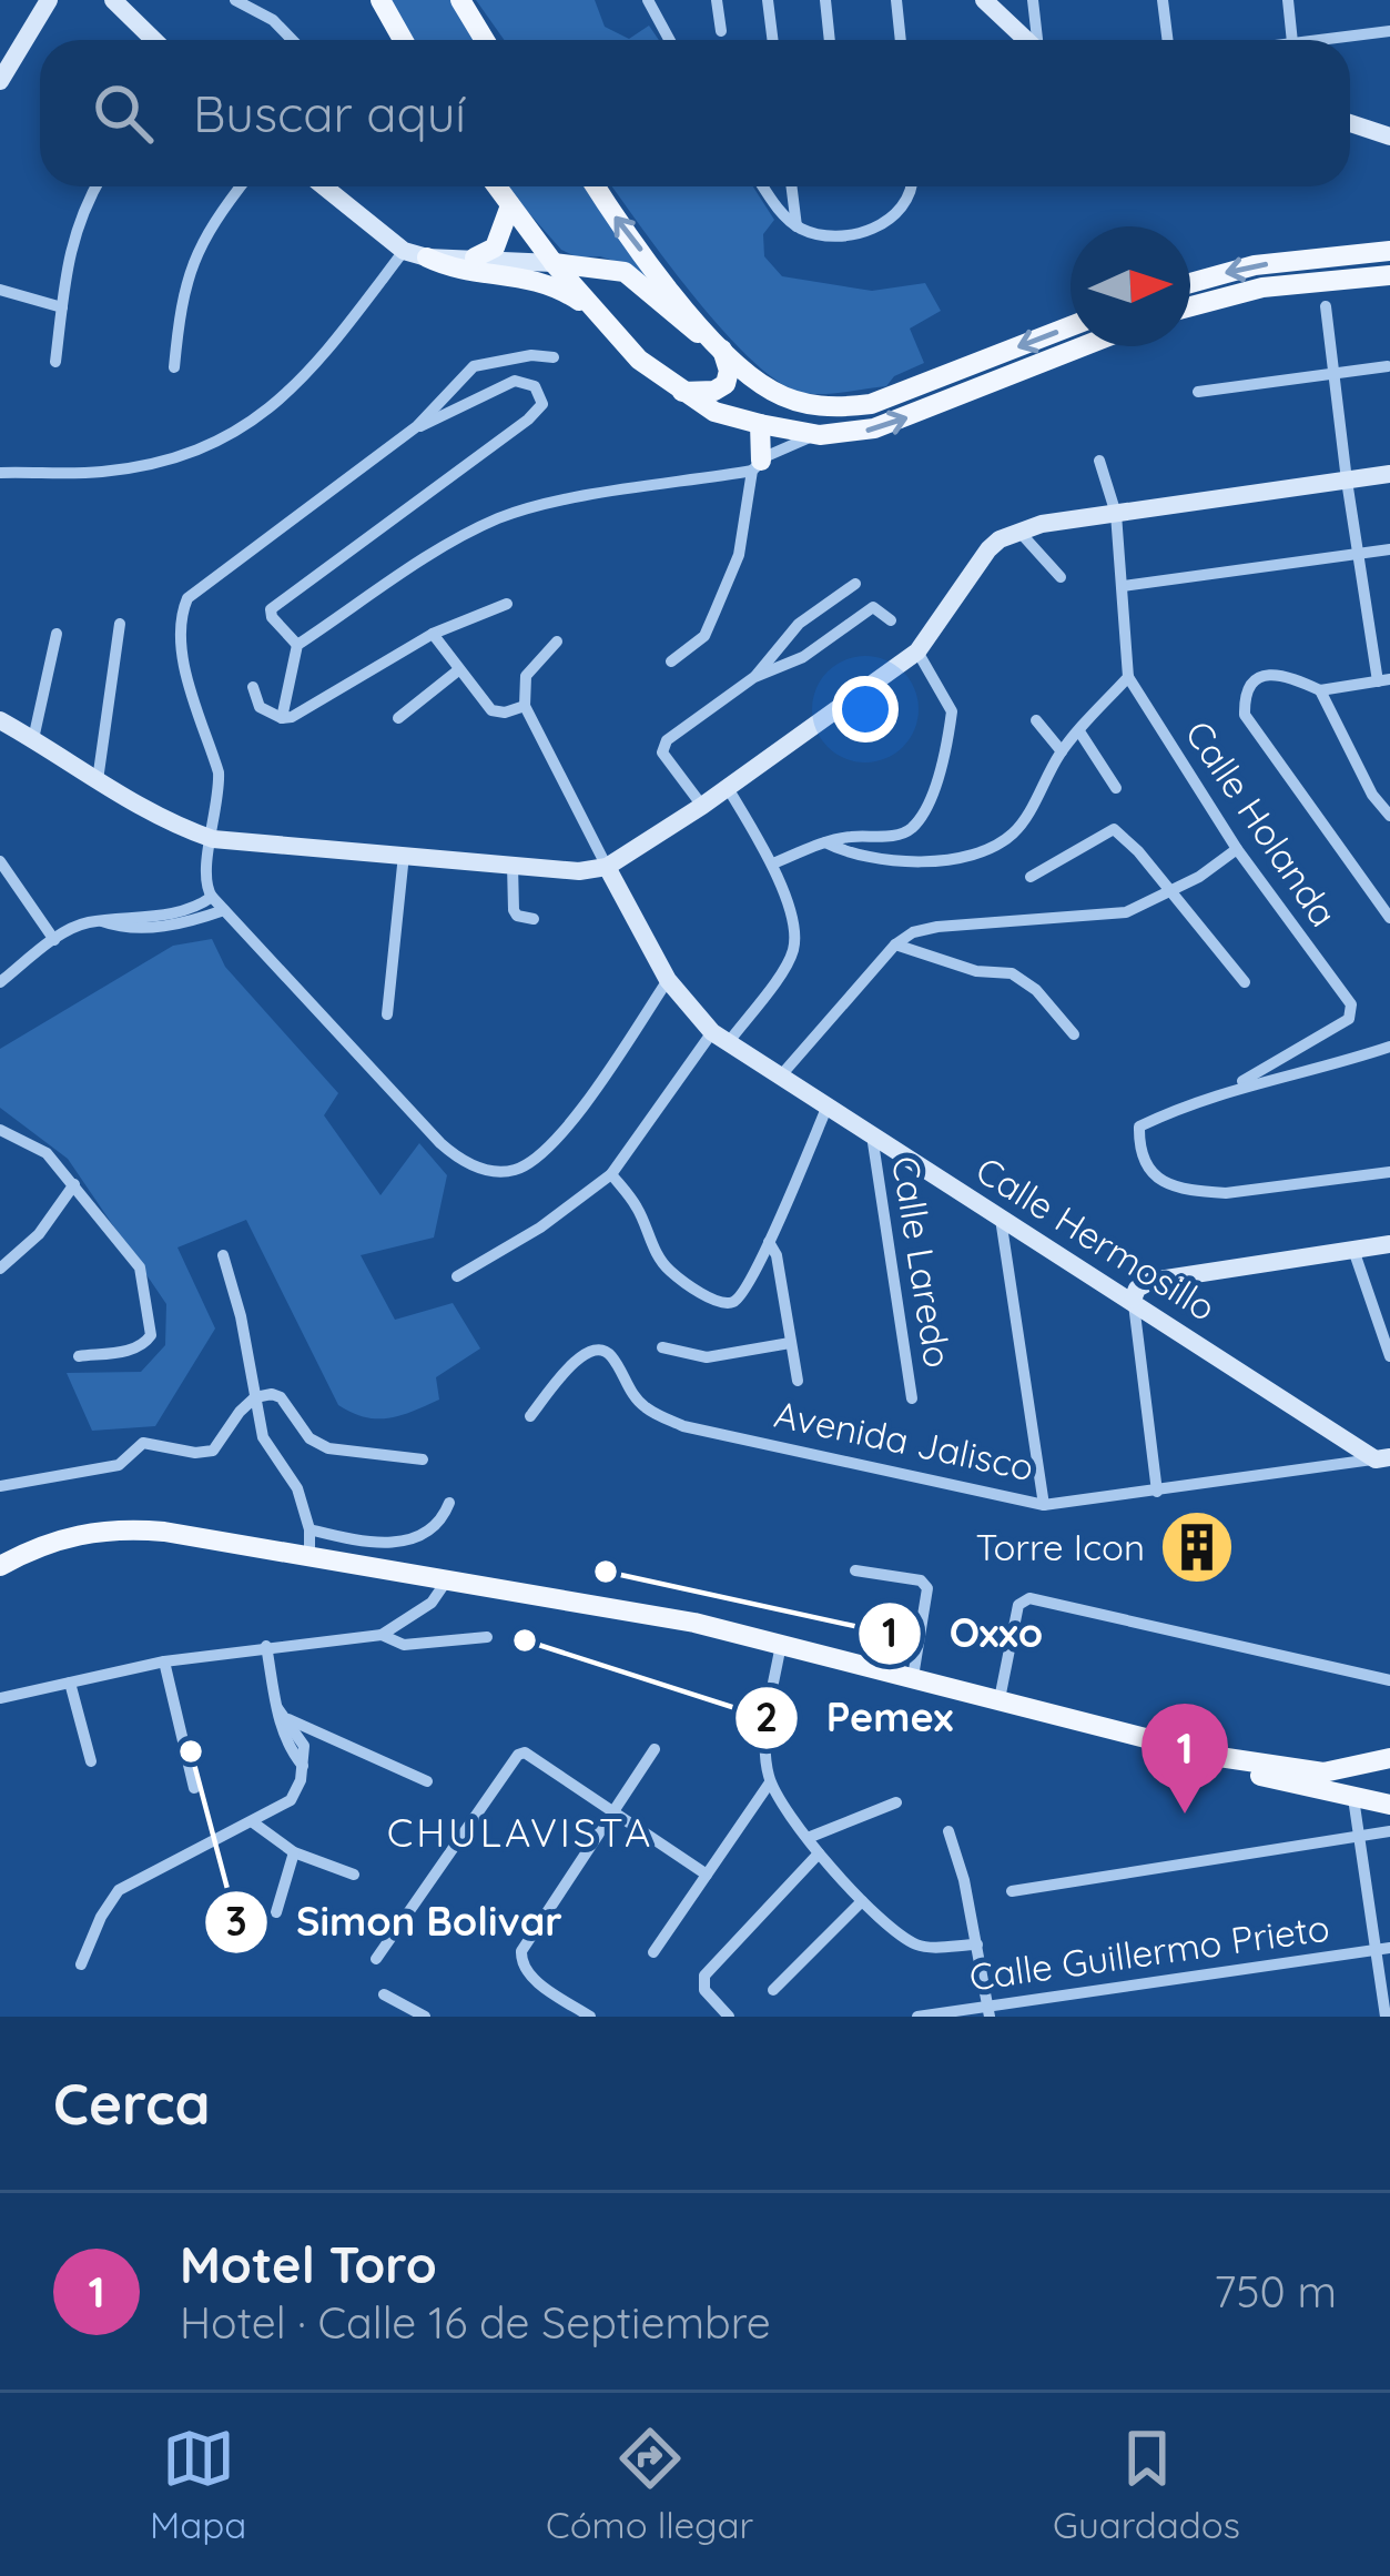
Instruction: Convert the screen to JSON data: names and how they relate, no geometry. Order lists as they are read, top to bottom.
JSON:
{
  "streets": {
    "street": [
      "Calle Holanda",
      "Calle Hermosillo",
      "Calle Laredo",
      "Avenida Jalisco",
      "Calle Guillermo Prieto"
    ]
  },
  "crossings": [
    ["Calle Hermosillo", "Calle Laredo"],
    ["Calle Hermosillo", "Avenida Jalisco"]
  ],
  "districts": ["CHULAVISTA"],
  "places": {
    "building": ["Torre Icon"],
    "other": ["Oxxo", "Pemex", "Simon Bolivar"]
  },
  "north": "right",
  "page": {
    "search": "Buscar aquí",
    "pins": "1",
    "heading": "Cerca",
    "list": [
      {
        "mark": "1",
        "name": "Motel Toro",
        "note": "Hotel · Calle 16 de Septiembre",
        "value": "750 m"
      }
    ],
    "nav": ["Mapa", "Cómo llegar", "Guardados"]
  }
}
